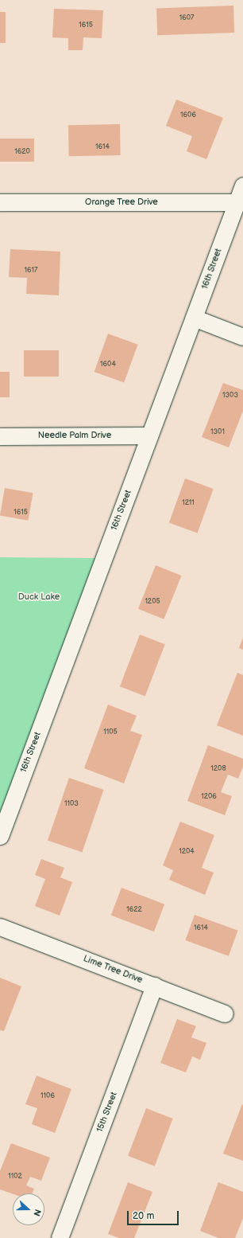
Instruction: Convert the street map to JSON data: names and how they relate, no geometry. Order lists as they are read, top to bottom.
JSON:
{
  "streets": {
    "street": [
      "Orange Tree Drive",
      "16th Street",
      "Needle Palm Drive",
      "Lime Tree Drive",
      "15th Street"
    ]
  },
  "crossings": [
    ["Orange Tree Drive", "16th Street"],
    ["16th Street", "Needle Palm Drive"],
    ["Lime Tree Drive", "15th Street"]
  ],
  "parks": ["Duck Lake"],
  "house_numbers": [
    "1607",
    "1615",
    "1606",
    "1614",
    "1620",
    "1617",
    "1604",
    "1303",
    "1301",
    "1211",
    "1615",
    "1205",
    "1105",
    "1208",
    "1206",
    "1103",
    "1204",
    "1622",
    "1614",
    "1106",
    "1102"
  ],
  "scale_bar": "20 m",
  "north": "right"
}
